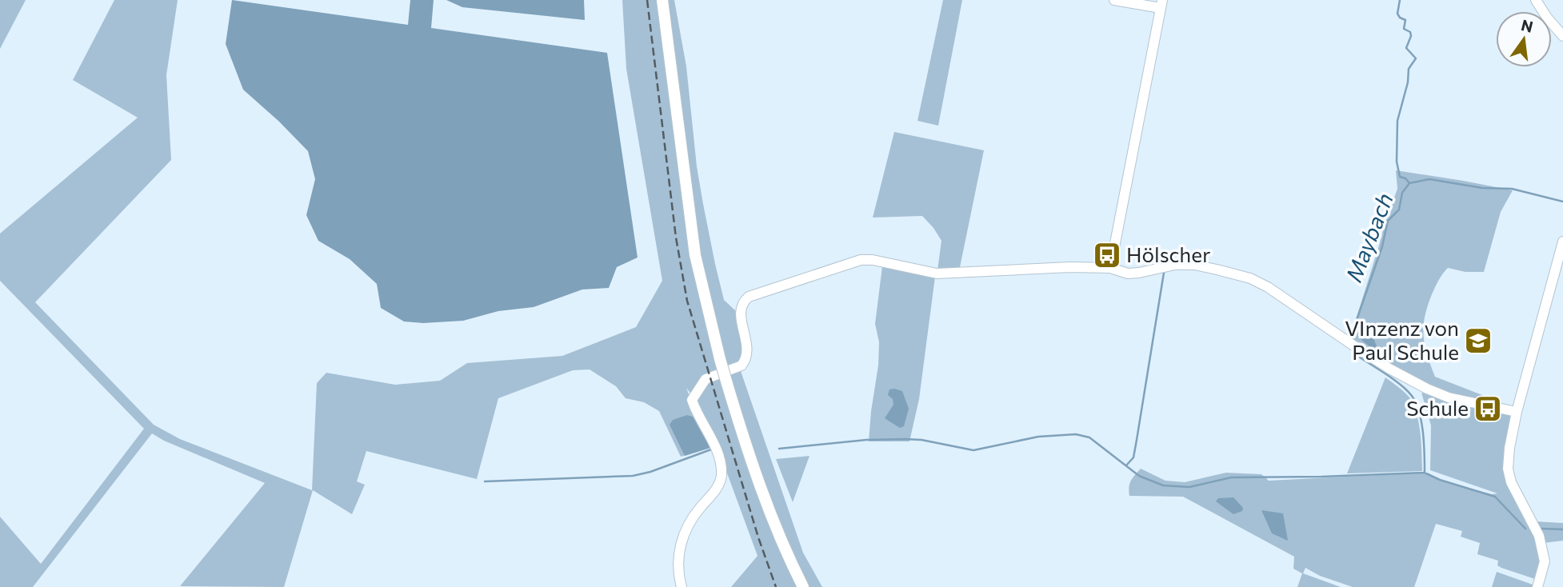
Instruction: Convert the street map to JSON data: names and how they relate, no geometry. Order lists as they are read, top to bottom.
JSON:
{
  "water": ["Maybach"],
  "places": {
    "bus stop": ["Hölscher", "Schule"],
    "school or university": ["VInzenz von Paul Schule"]
  },
  "north": "top"
}
